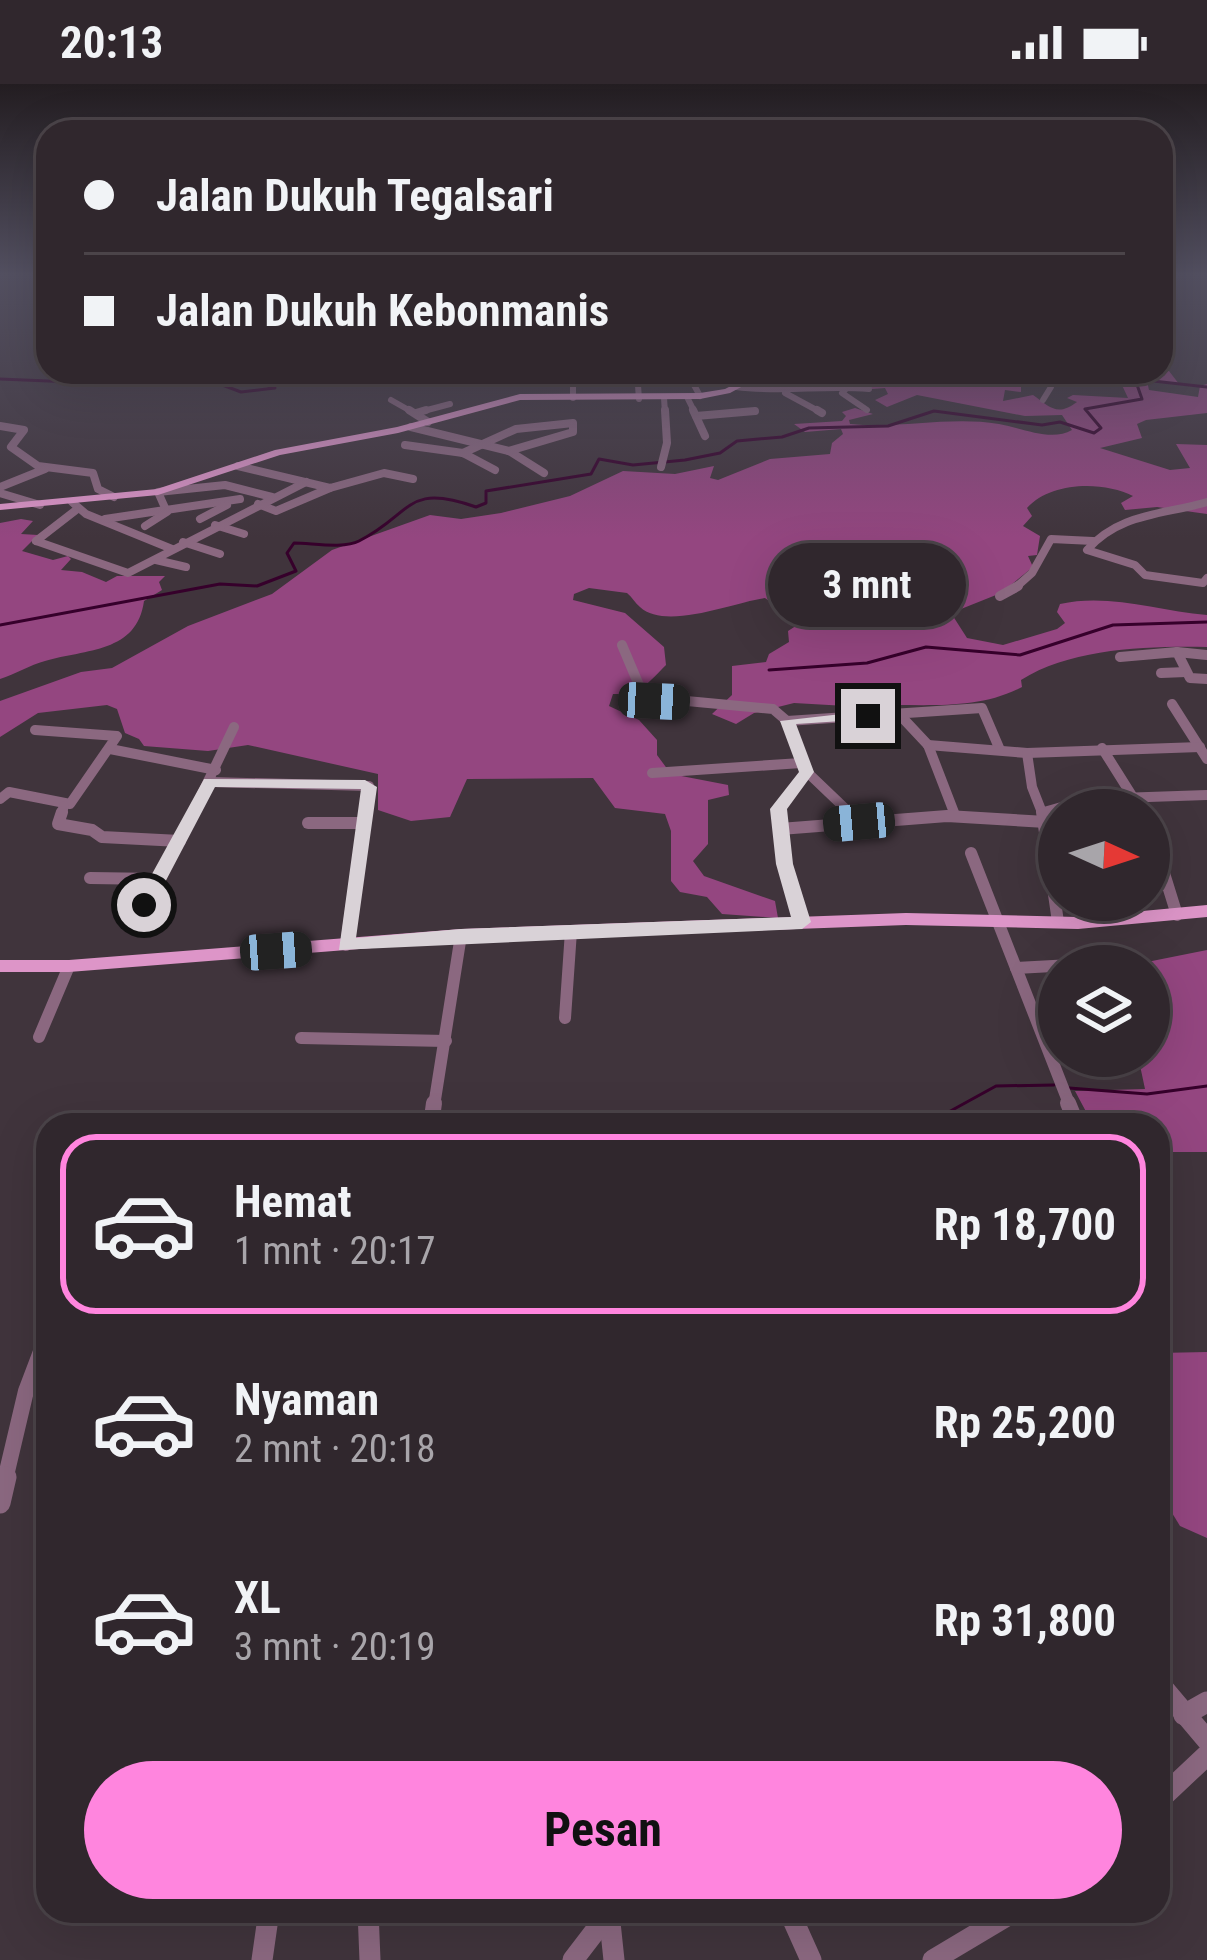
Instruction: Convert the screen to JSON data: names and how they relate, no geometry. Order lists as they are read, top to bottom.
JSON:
{
  "north": "right",
  "page": {
    "status": "20:13",
    "banner": ["Jalan Dukuh Tegalsari", "Jalan Dukuh Kebonmanis"],
    "bubble": "3 mnt",
    "list": [
      {
        "name": "Hemat",
        "note": "1 mnt · 20:17",
        "value": "Rp 18,700"
      },
      {
        "name": "Nyaman",
        "note": "2 mnt · 20:18",
        "value": "Rp 25,200"
      },
      {
        "name": "XL",
        "note": "3 mnt · 20:19",
        "value": "Rp 31,800"
      }
    ],
    "buttons": "Pesan"
  }
}
